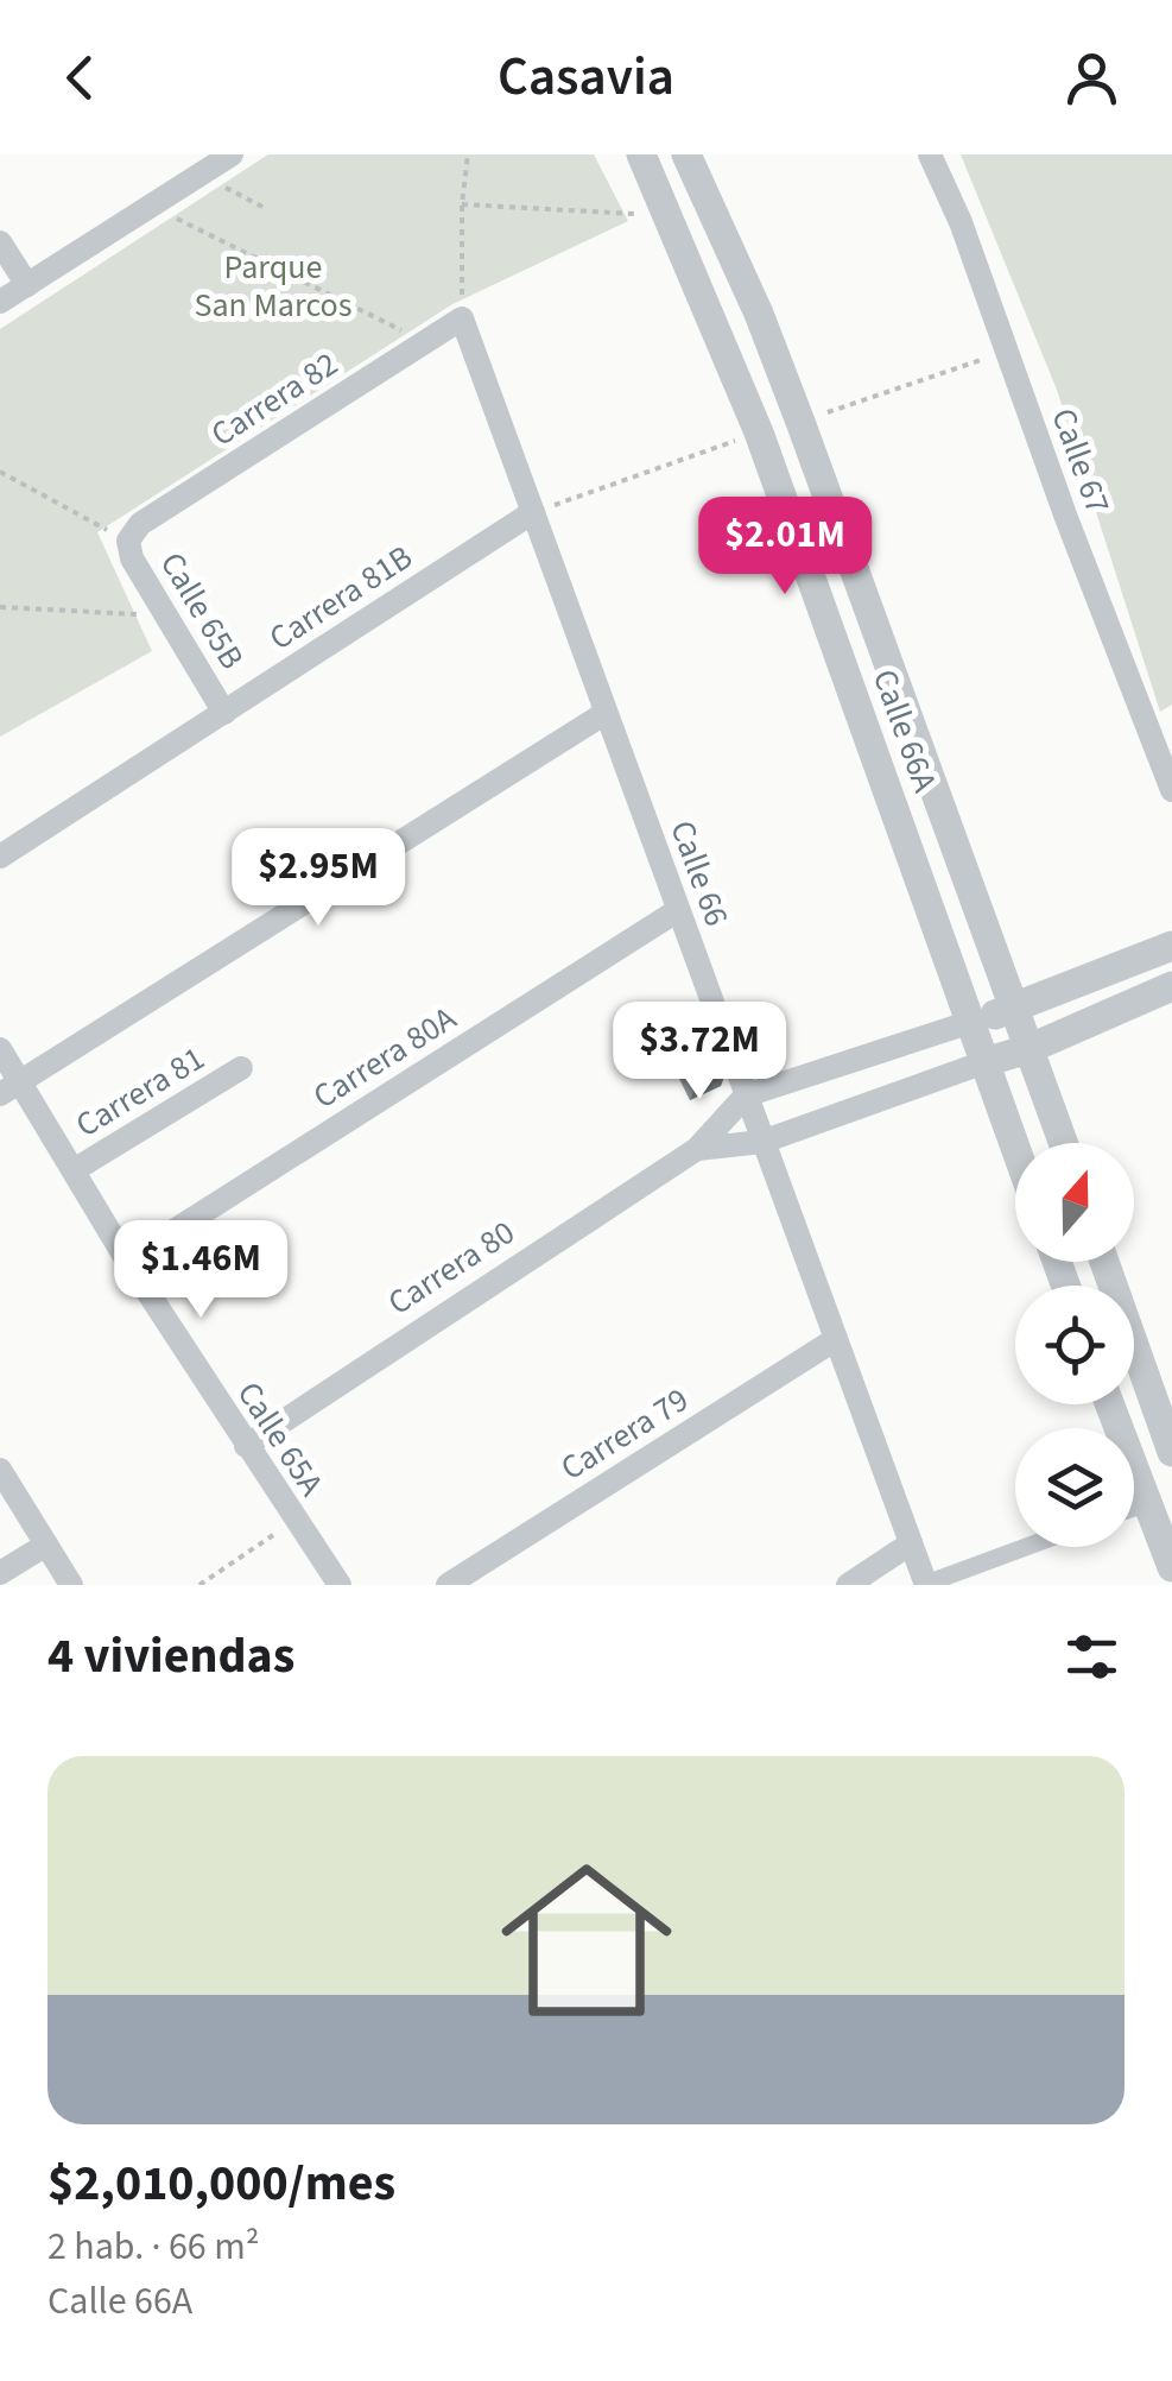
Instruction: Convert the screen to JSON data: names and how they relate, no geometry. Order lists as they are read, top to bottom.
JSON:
{
  "streets": {
    "street": [
      "Carrera 82",
      "Calle 67",
      "Carrera 81B",
      "Calle 65B",
      "Calle 66A",
      "Calle 66",
      "Carrera 80A",
      "Carrera 81",
      "Carrera 80",
      "Carrera 79",
      "Calle 65A"
    ]
  },
  "crossings": [
    ["Carrera 82", "Calle 65B"],
    ["Carrera 82", "Calle 66"],
    ["Carrera 81B", "Calle 65B"],
    ["Carrera 81B", "Calle 66"],
    ["Calle 66A", "Carrera 80"],
    ["Calle 66", "Carrera 80A"],
    ["Calle 66", "Carrera 80"],
    ["Calle 66", "Carrera 79"],
    ["Carrera 80A", "Calle 65A"],
    ["Carrera 81", "Calle 65A"],
    ["Carrera 80", "Calle 65A"]
  ],
  "parks": ["Parque San Marcos"],
  "north": "top",
  "page": {
    "header": "Casavia",
    "price": [
      "$2.01M",
      "$2.95M",
      "$3.72M",
      "$1.46M"
    ],
    "heading": "4 viviendas",
    "list": [
      {
        "name": "$2,010,000/mes",
        "note": "2 hab. · 66 m² · Calle 66A"
      }
    ]
  }
}
